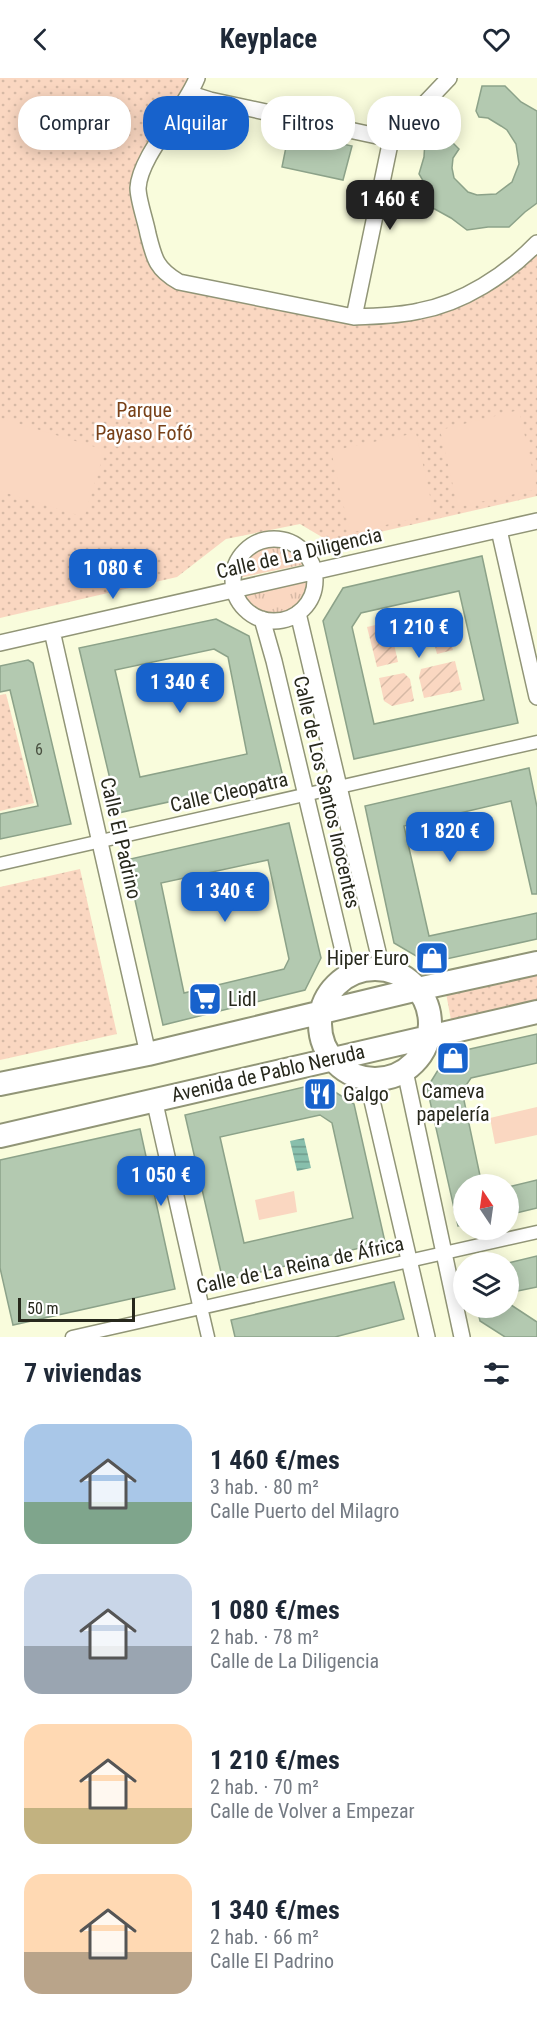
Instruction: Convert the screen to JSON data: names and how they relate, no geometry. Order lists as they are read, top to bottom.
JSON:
{
  "streets": {
    "main road": ["Avenida de Pablo Neruda"],
    "street": [
      "Calle de La Diligencia",
      "Calle Cleopatra",
      "Calle de Los Santos Inocentes",
      "Calle El Padrino",
      "Calle de La Reina de África"
    ]
  },
  "crossings": [
    ["Calle de La Diligencia", "Calle El Padrino"],
    ["Calle Cleopatra", "Calle de Los Santos Inocentes"],
    ["Calle Cleopatra", "Calle El Padrino"]
  ],
  "parks": ["Parque Payaso Fofó"],
  "places": {
    "shop": ["Hiper Euro", "Cameva papelería"],
    "supermarket": ["Lidl"],
    "restaurant": ["Galgo"]
  },
  "house_numbers": ["6"],
  "scale_bar": "50 m",
  "north": "top",
  "page": {
    "header": "Keyplace",
    "chip": [
      "Comprar",
      "Alquilar",
      "Filtros",
      "Nuevo"
    ],
    "price": [
      "1 460 €",
      "1 080 €",
      "1 210 €",
      "1 340 €",
      "1 820 €",
      "1 340 €",
      "1 050 €"
    ],
    "scale": "50 m",
    "heading": "7 viviendas",
    "list": [
      {
        "name": "1 460 €/mes",
        "note": "3 hab. · 80 m² · Calle Puerto del Milagro"
      },
      {
        "name": "1 080 €/mes",
        "note": "2 hab. · 78 m² · Calle de La Diligencia"
      },
      {
        "name": "1 210 €/mes",
        "note": "2 hab. · 70 m² · Calle de Volver a Empezar"
      },
      {
        "name": "1 340 €/mes",
        "note": "2 hab. · 66 m² · Calle El Padrino"
      }
    ]
  }
}
